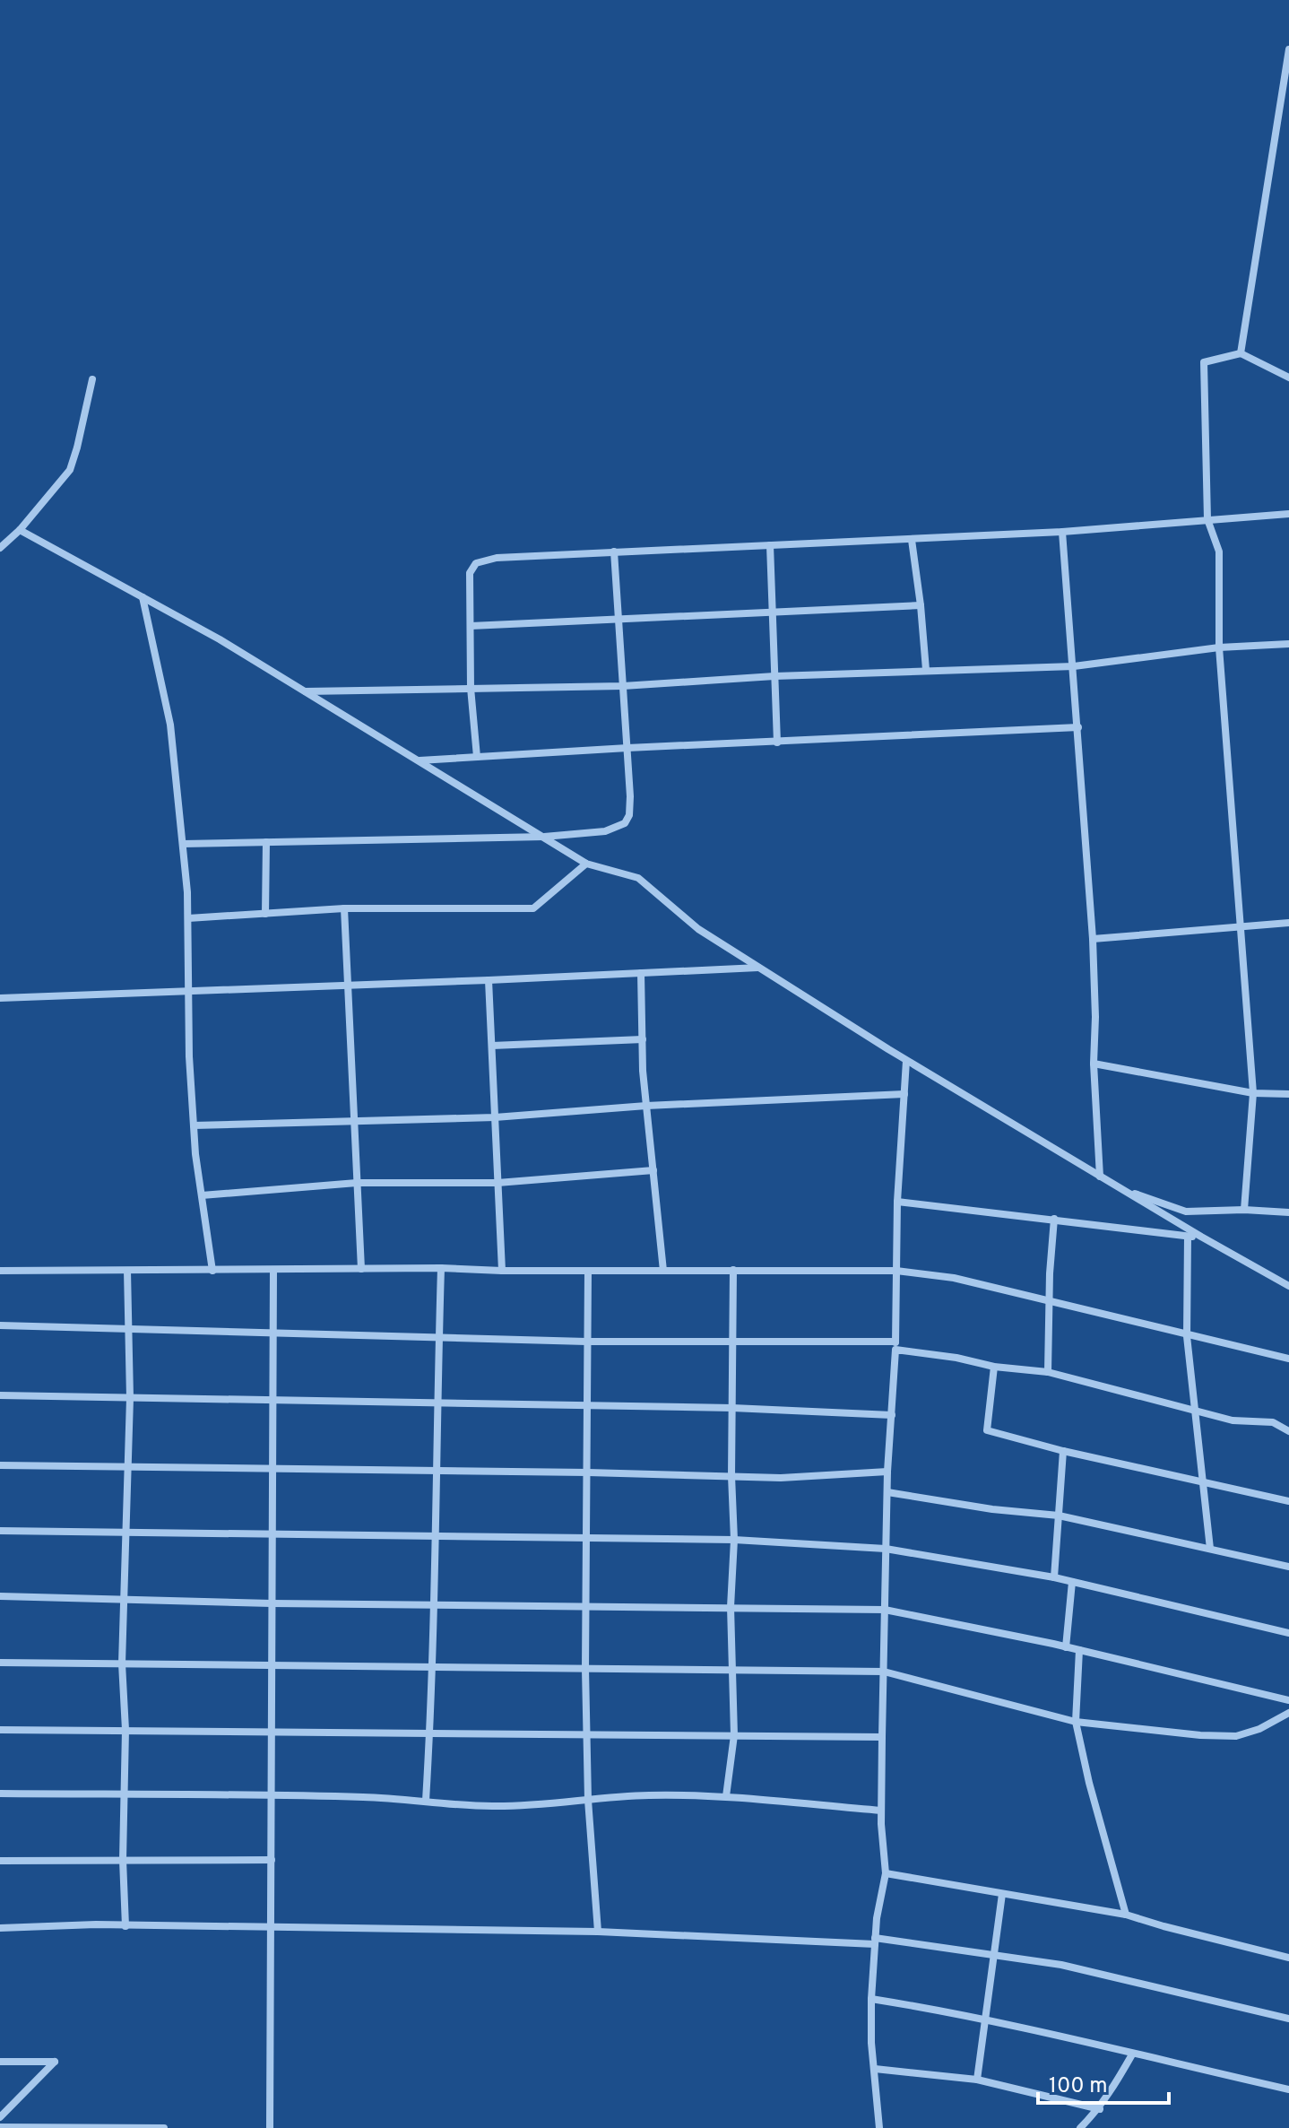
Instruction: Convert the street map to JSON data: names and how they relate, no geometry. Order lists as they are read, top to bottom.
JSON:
{
  "scale_bar": "100 m"
}
